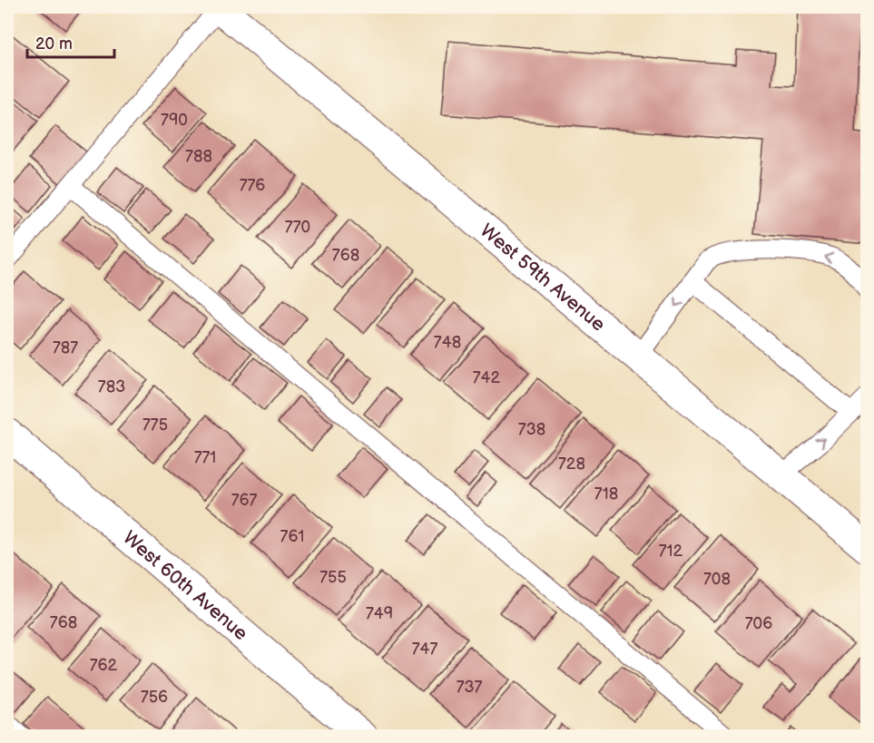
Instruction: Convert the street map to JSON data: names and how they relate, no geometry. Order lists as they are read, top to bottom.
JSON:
{
  "streets": {
    "street": ["West 59th Avenue", "West 60th Avenue"]
  },
  "house_numbers": [
    "790",
    "788",
    "776",
    "770",
    "768",
    "748",
    "787",
    "742",
    "783",
    "775",
    "738",
    "771",
    "728",
    "718",
    "767",
    "761",
    "712",
    "755",
    "708",
    "749",
    "768",
    "706",
    "747",
    "762",
    "737",
    "756"
  ],
  "scale_bar": "20 m"
}
